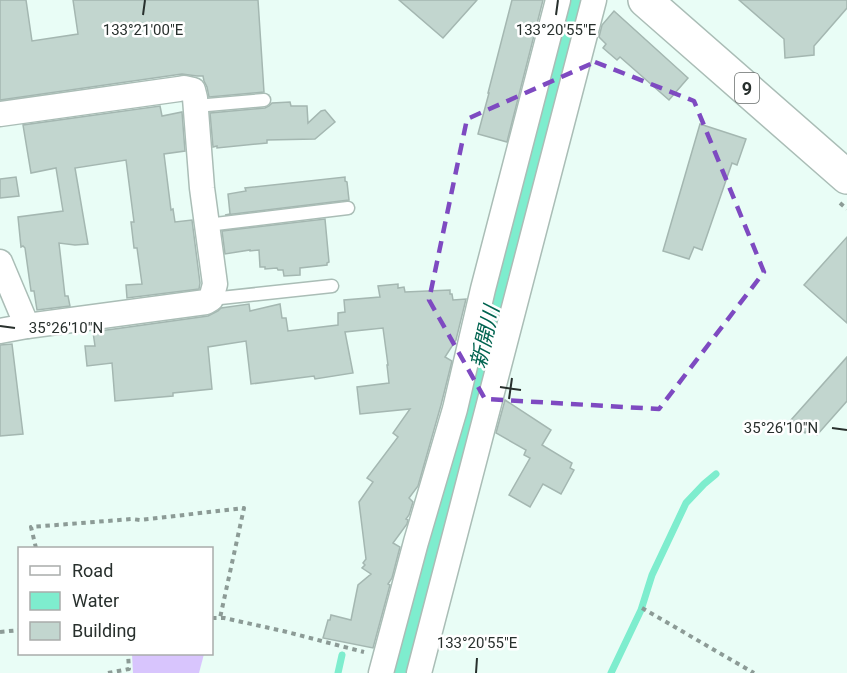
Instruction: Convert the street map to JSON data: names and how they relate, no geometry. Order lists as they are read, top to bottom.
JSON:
{
  "streets": {
    "highway": ["9"]
  },
  "water": ["新開川"],
  "legend": ["Road", "Water", "Building"],
  "coordinates": ["133°21'00\"E", "133°20'55\"E", "35°26'10\"N"]
}
